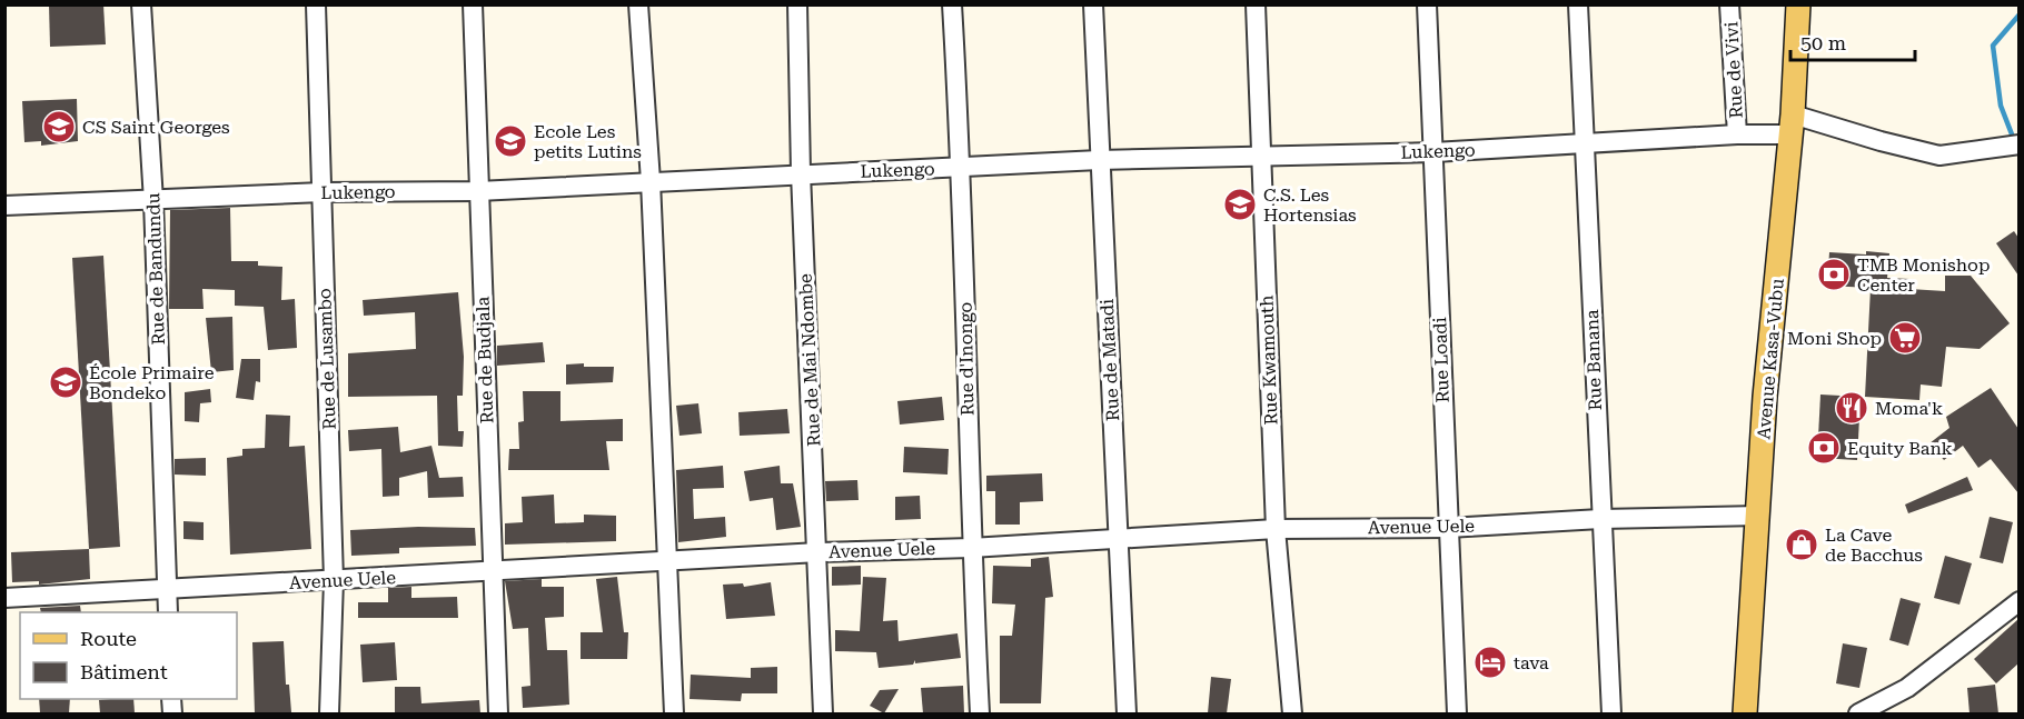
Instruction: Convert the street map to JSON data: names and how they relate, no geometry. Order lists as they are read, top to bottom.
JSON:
{
  "streets": {
    "main road": ["Avenue Kasa-Vubu"],
    "street": [
      "Rue de Vivi",
      "Lukengo",
      "Rue de Bandundu",
      "Rue de Lusambo",
      "Rue d'Inongo",
      "Rue de Budjala",
      "Rue de Mai Ndombe",
      "Rue de Matadi",
      "Rue Kwamouth",
      "Rue Loadi",
      "Rue Banana",
      "Avenue Uele"
    ]
  },
  "crossings": [
    ["Rue de Vivi", "Lukengo"],
    ["Lukengo", "Rue de Bandundu"],
    ["Lukengo", "Rue de Lusambo"],
    ["Lukengo", "Rue d'Inongo"],
    ["Lukengo", "Avenue Kasa-Vubu"],
    ["Lukengo", "Rue de Budjala"],
    ["Lukengo", "Rue de Mai Ndombe"],
    ["Lukengo", "Rue de Matadi"],
    ["Lukengo", "Rue Kwamouth"],
    ["Lukengo", "Rue Loadi"],
    ["Lukengo", "Rue Banana"],
    ["Rue de Bandundu", "Avenue Uele"],
    ["Rue de Lusambo", "Avenue Uele"],
    ["Rue d'Inongo", "Avenue Uele"],
    ["Avenue Kasa-Vubu", "Avenue Uele"],
    ["Rue de Budjala", "Avenue Uele"],
    ["Rue de Mai Ndombe", "Avenue Uele"],
    ["Rue de Matadi", "Avenue Uele"],
    ["Rue Kwamouth", "Avenue Uele"],
    ["Rue Loadi", "Avenue Uele"],
    ["Rue Banana", "Avenue Uele"]
  ],
  "places": {
    "school or university": [
      "CS Saint Georges",
      "Ecole Les petits Lutins",
      "C.S. Les Hortensias",
      "École Primaire Bondeko"
    ],
    "bank": ["TMB Monishop Center", "Equity Bank"],
    "supermarket": ["Moni Shop"],
    "restaurant": ["Moma'k"],
    "shop": ["La Cave de Bacchus"],
    "hotel": ["tava"]
  },
  "legend": ["Route", "Bâtiment"],
  "scale_bar": "50 m"
}
